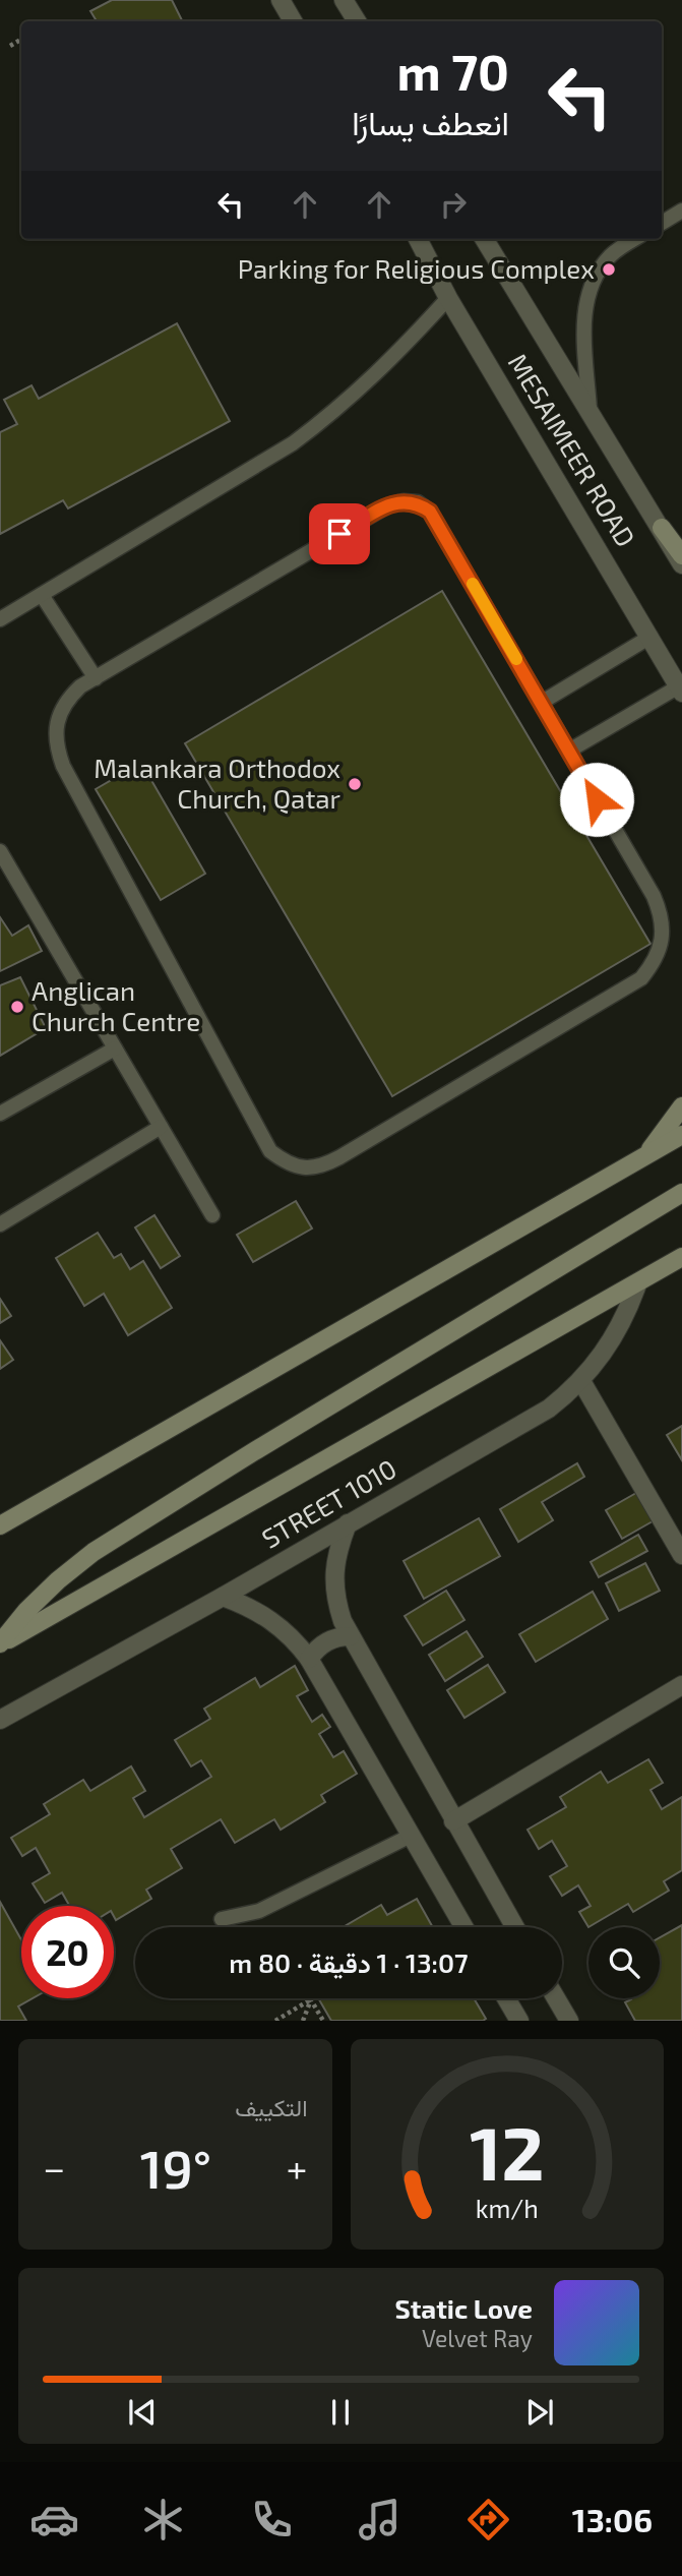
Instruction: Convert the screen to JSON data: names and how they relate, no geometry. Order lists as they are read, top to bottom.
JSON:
{
  "streets": {
    "street": ["MESAIMEER ROAD", "STREET 1010"]
  },
  "places": ["Parking for Religious Complex", "Malankara Orthodox Church, Qatar", "Anglican Church Centre"],
  "page": {
    "turn": ["70 m", "انعطف يسارًا"],
    "limit": "20",
    "trip": "13:07 · 1 دقيقة · 80 m",
    "tile": "التكييف",
    "heat": ["−", "19°", "+"],
    "song": ["Static Love", "Velvet Ray"],
    "tabs": "13:06",
    "gauge": ["12", "km/h"]
  }
}
